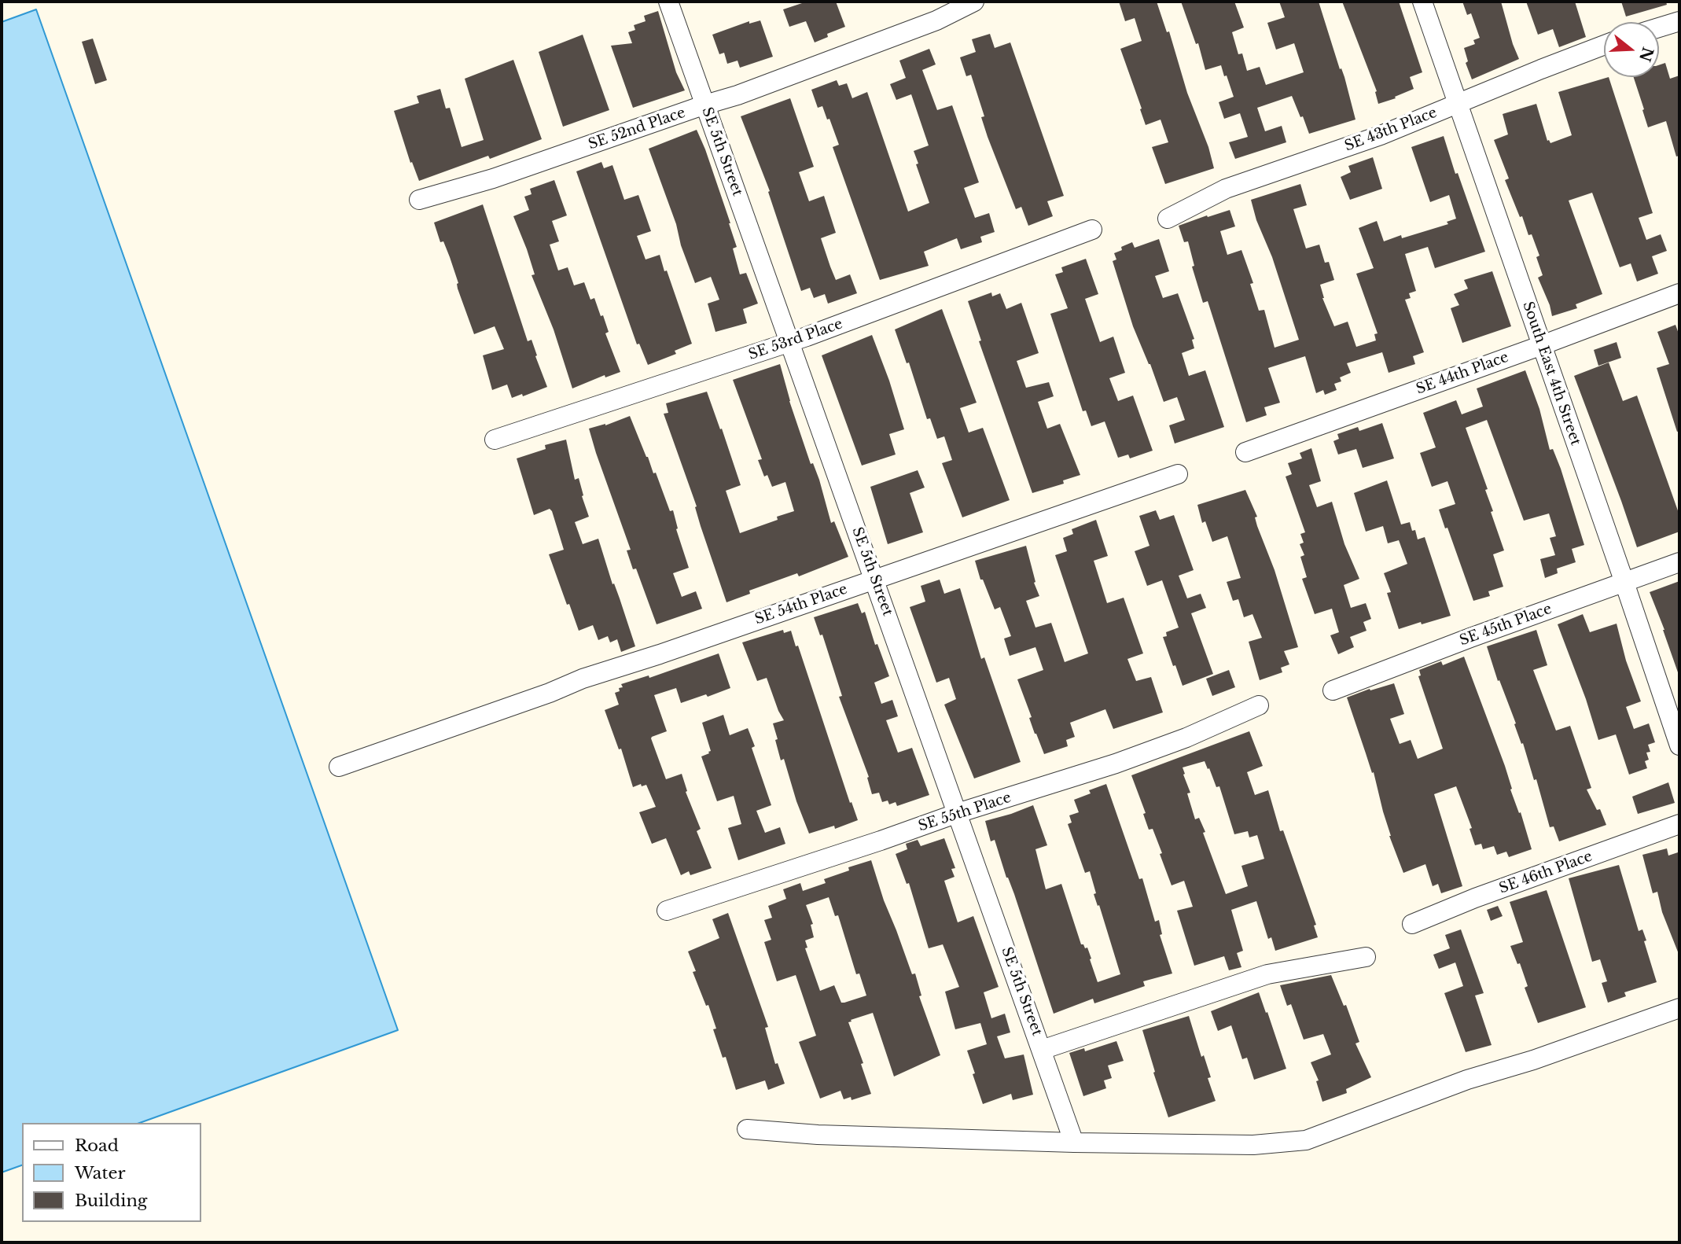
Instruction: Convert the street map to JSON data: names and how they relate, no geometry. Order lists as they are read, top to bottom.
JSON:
{
  "streets": {
    "street": [
      "SE 52nd Place",
      "SE 43th Place",
      "SE 5th Street",
      "SE 53rd Place",
      "SE 44th Place",
      "South East 4th Street",
      "SE 54th Place",
      "SE 45th Place",
      "SE 55th Place",
      "SE 46th Place"
    ]
  },
  "crossings": [
    ["SE 52nd Place", "SE 5th Street"],
    ["SE 43th Place", "South East 4th Street"],
    ["SE 5th Street", "SE 53rd Place"],
    ["SE 5th Street", "SE 54th Place"],
    ["SE 5th Street", "SE 55th Place"],
    ["SE 44th Place", "South East 4th Street"],
    ["South East 4th Street", "SE 45th Place"]
  ],
  "legend": ["Road", "Water", "Building"],
  "north": "right"
}
